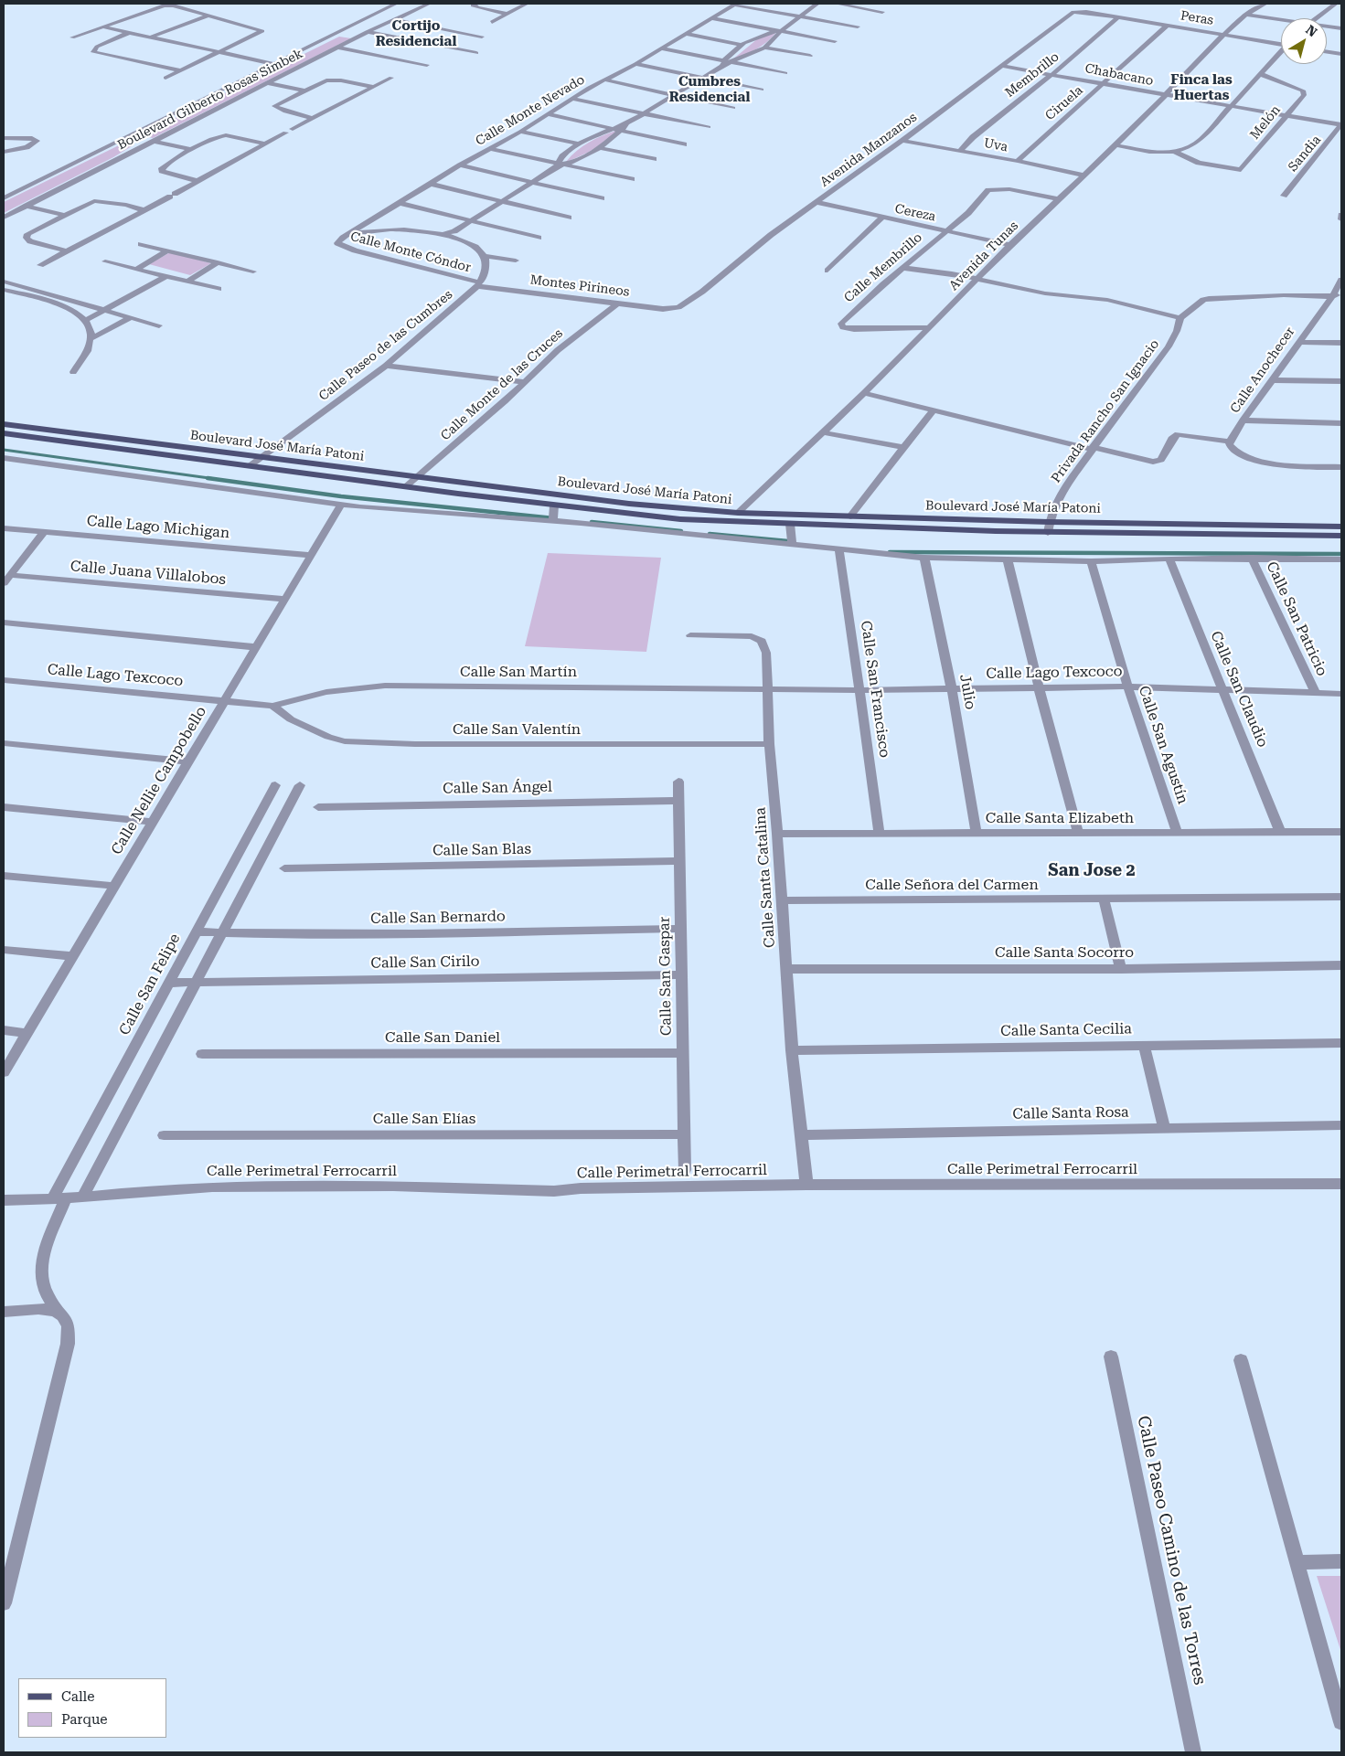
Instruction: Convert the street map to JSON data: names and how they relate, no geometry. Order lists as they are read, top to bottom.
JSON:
{
  "streets": {
    "main road": ["Boulevard José María Patoni"],
    "street": [
      "Peras",
      "Membrillo",
      "Chabacano",
      "Boulevard Gilberto Rosas Simbek",
      "Ciruela",
      "Calle Monte Nevado",
      "Melón",
      "Uva",
      "Avenida Manzanos",
      "Sandia",
      "Cereza",
      "Calle Monte Cóndor",
      "Avenida Tunas",
      "Calle Membrillo",
      "Montes Pirineos",
      "Calle Paseo de las Cumbres",
      "Calle Anochecer",
      "Calle Monte de las Cruces",
      "Privada Rancho San Ignacio",
      "Calle Lago Michigan",
      "Calle Juana Villalobos",
      "Calle San Patricio",
      "Calle San Martín",
      "Calle Lago Texcoco",
      "Calle San Francisco",
      "Calle San Claudio",
      "Julio",
      "Calle San Valentín",
      "Calle San Agustín",
      "Calle Nellie Campobello",
      "Calle San Ángel",
      "Calle Santa Elizabeth",
      "Calle San Blas",
      "Calle Santa Catalina",
      "Calle Señora del Carmen",
      "Calle San Bernardo",
      "Calle Santa Socorro",
      "Calle San Cirilo",
      "Calle San Gaspar",
      "Calle San Felipe",
      "Calle Santa Cecilia",
      "Calle San Daniel",
      "Calle Santa Rosa",
      "Calle San Elías",
      "Calle Perimetral Ferrocarril",
      "Calle Paseo Camino de las Torres"
    ]
  },
  "crossings": [
    ["Peras", "Membrillo"],
    ["Peras", "Ciruela"],
    ["Peras", "Avenida Manzanos"],
    ["Peras", "Avenida Tunas"],
    ["Membrillo", "Chabacano"],
    ["Membrillo", "Uva"],
    ["Chabacano", "Ciruela"],
    ["Chabacano", "Melón"],
    ["Chabacano", "Avenida Manzanos"],
    ["Chabacano", "Sandia"],
    ["Chabacano", "Avenida Tunas"],
    ["Ciruela", "Uva"],
    ["Calle Monte Nevado", "Calle Monte Cóndor"],
    ["Uva", "Avenida Manzanos"],
    ["Uva", "Avenida Tunas"],
    ["Avenida Manzanos", "Cereza"],
    ["Avenida Manzanos", "Montes Pirineos"],
    ["Cereza", "Avenida Tunas"],
    ["Cereza", "Calle Membrillo"],
    ["Calle Monte Cóndor", "Montes Pirineos"],
    ["Calle Monte Cóndor", "Calle Paseo de las Cumbres"],
    ["Avenida Tunas", "Calle Membrillo"],
    ["Avenida Tunas", "Boulevard José María Patoni"],
    ["Montes Pirineos", "Calle Paseo de las Cumbres"],
    ["Montes Pirineos", "Calle Monte de las Cruces"],
    ["Calle Paseo de las Cumbres", "Boulevard José María Patoni"],
    ["Calle Monte de las Cruces", "Boulevard José María Patoni"],
    ["Privada Rancho San Ignacio", "Boulevard José María Patoni"],
    ["Calle Lago Michigan", "Calle Nellie Campobello"],
    ["Calle Juana Villalobos", "Calle Nellie Campobello"],
    ["Calle San Patricio", "Calle Lago Texcoco"],
    ["Calle San Martín", "Calle Lago Texcoco"],
    ["Calle San Martín", "Calle San Valentín"],
    ["Calle San Martín", "Calle Santa Catalina"],
    ["Calle Lago Texcoco", "Calle San Francisco"],
    ["Calle Lago Texcoco", "Calle San Claudio"],
    ["Calle Lago Texcoco", "Julio"],
    ["Calle Lago Texcoco", "Calle San Valentín"],
    ["Calle Lago Texcoco", "Calle San Agustín"],
    ["Calle Lago Texcoco", "Calle Nellie Campobello"],
    ["Calle Lago Texcoco", "Calle Santa Catalina"],
    ["Calle San Francisco", "Calle Santa Elizabeth"],
    ["Calle San Claudio", "Calle Santa Elizabeth"],
    ["Julio", "Calle Santa Elizabeth"],
    ["Calle San Valentín", "Calle Santa Catalina"],
    ["Calle San Agustín", "Calle Santa Elizabeth"],
    ["Calle San Ángel", "Calle San Gaspar"],
    ["Calle Santa Elizabeth", "Calle Santa Catalina"],
    ["Calle San Blas", "Calle San Gaspar"],
    ["Calle Santa Catalina", "Calle Señora del Carmen"],
    ["Calle Santa Catalina", "Calle Santa Socorro"],
    ["Calle Santa Catalina", "Calle Santa Cecilia"],
    ["Calle Santa Catalina", "Calle Santa Rosa"],
    ["Calle Santa Catalina", "Calle Perimetral Ferrocarril"],
    ["Calle San Bernardo", "Calle San Gaspar"],
    ["Calle San Bernardo", "Calle San Felipe"],
    ["Calle San Cirilo", "Calle San Gaspar"],
    ["Calle San Cirilo", "Calle San Felipe"],
    ["Calle San Gaspar", "Calle San Daniel"],
    ["Calle San Gaspar", "Calle San Elías"],
    ["Calle San Felipe", "Calle Perimetral Ferrocarril"]
  ],
  "districts": [
    "Cortijo Residencial",
    "Finca las Huertas",
    "Cumbres Residencial",
    "San Jose 2"
  ],
  "legend": ["Calle", "Parque"],
  "north": "top right"
}
